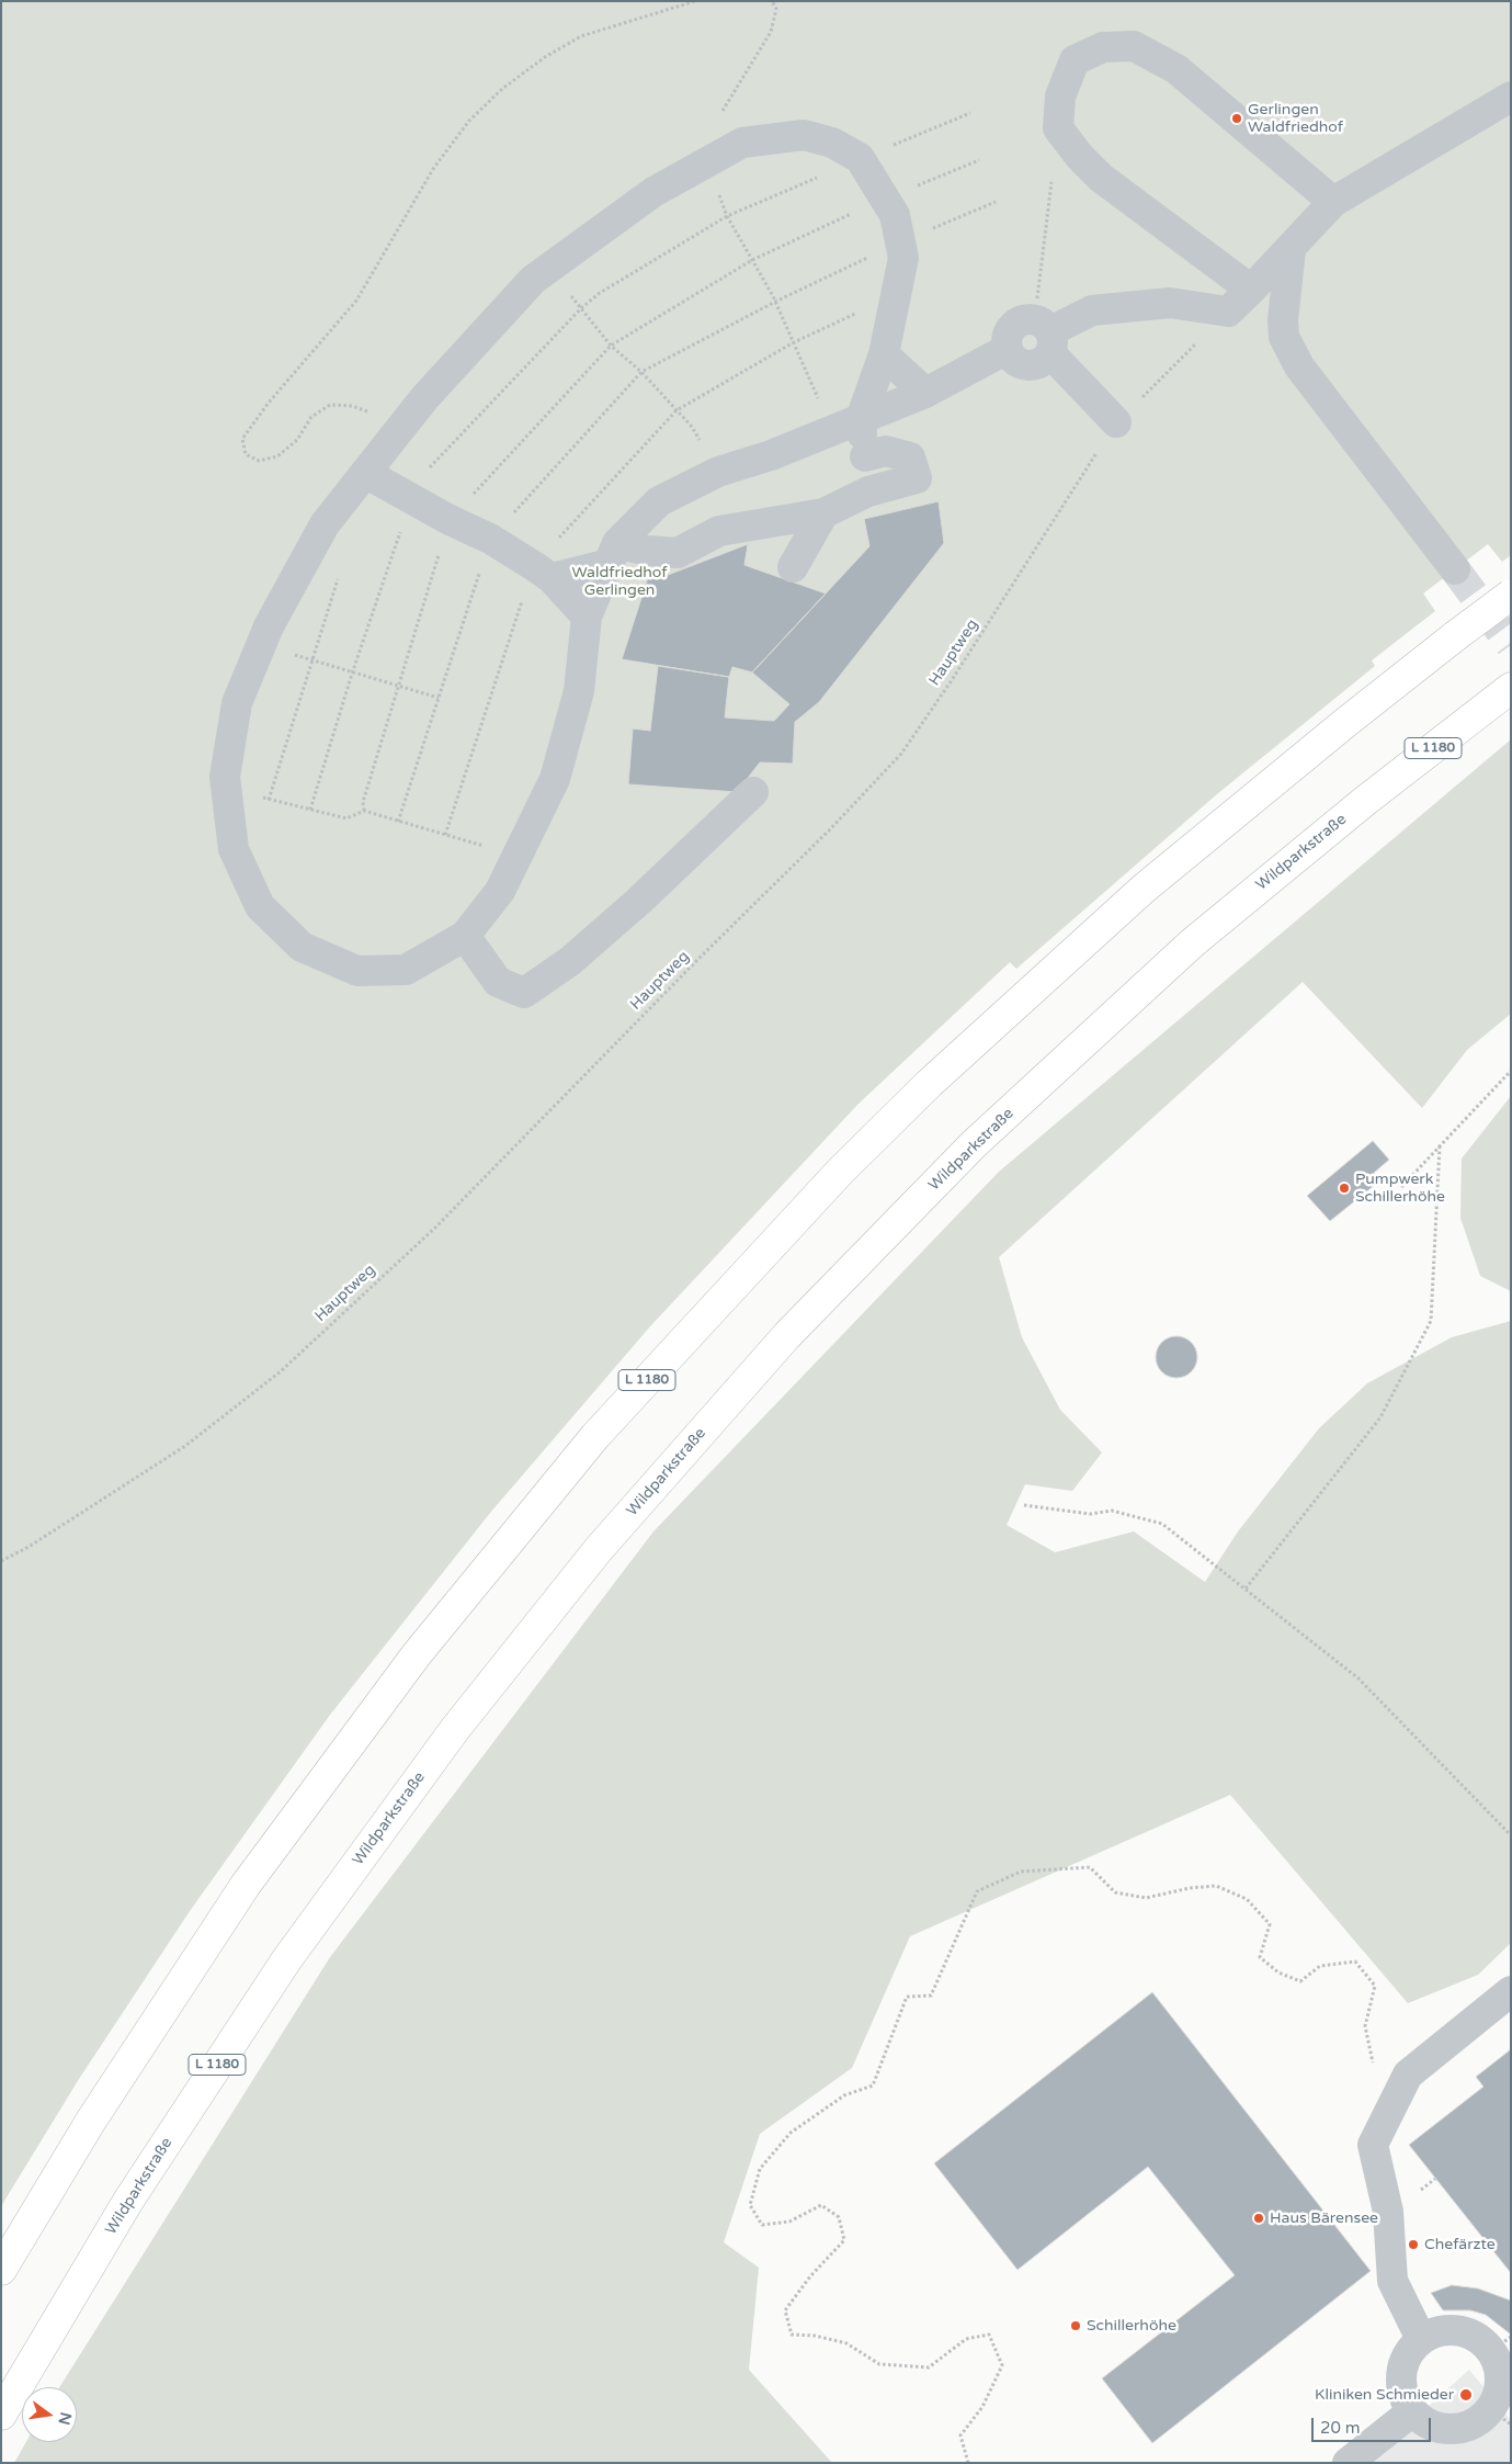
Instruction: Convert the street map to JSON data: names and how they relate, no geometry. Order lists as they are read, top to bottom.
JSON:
{
  "streets": {
    "highway": ["L 1180", "Wildparkstraße"],
    "path": ["Hauptweg"]
  },
  "parks": ["Waldfriedhof Gerlingen"],
  "places": [
    "Gerlingen Waldfriedhof",
    "Pumpwerk Schillerhöhe",
    "Haus Bärensee",
    "Chefärzte",
    "Schillerhöhe",
    "Kliniken Schmieder"
  ],
  "scale_bar": "20 m",
  "north": "right"
}
